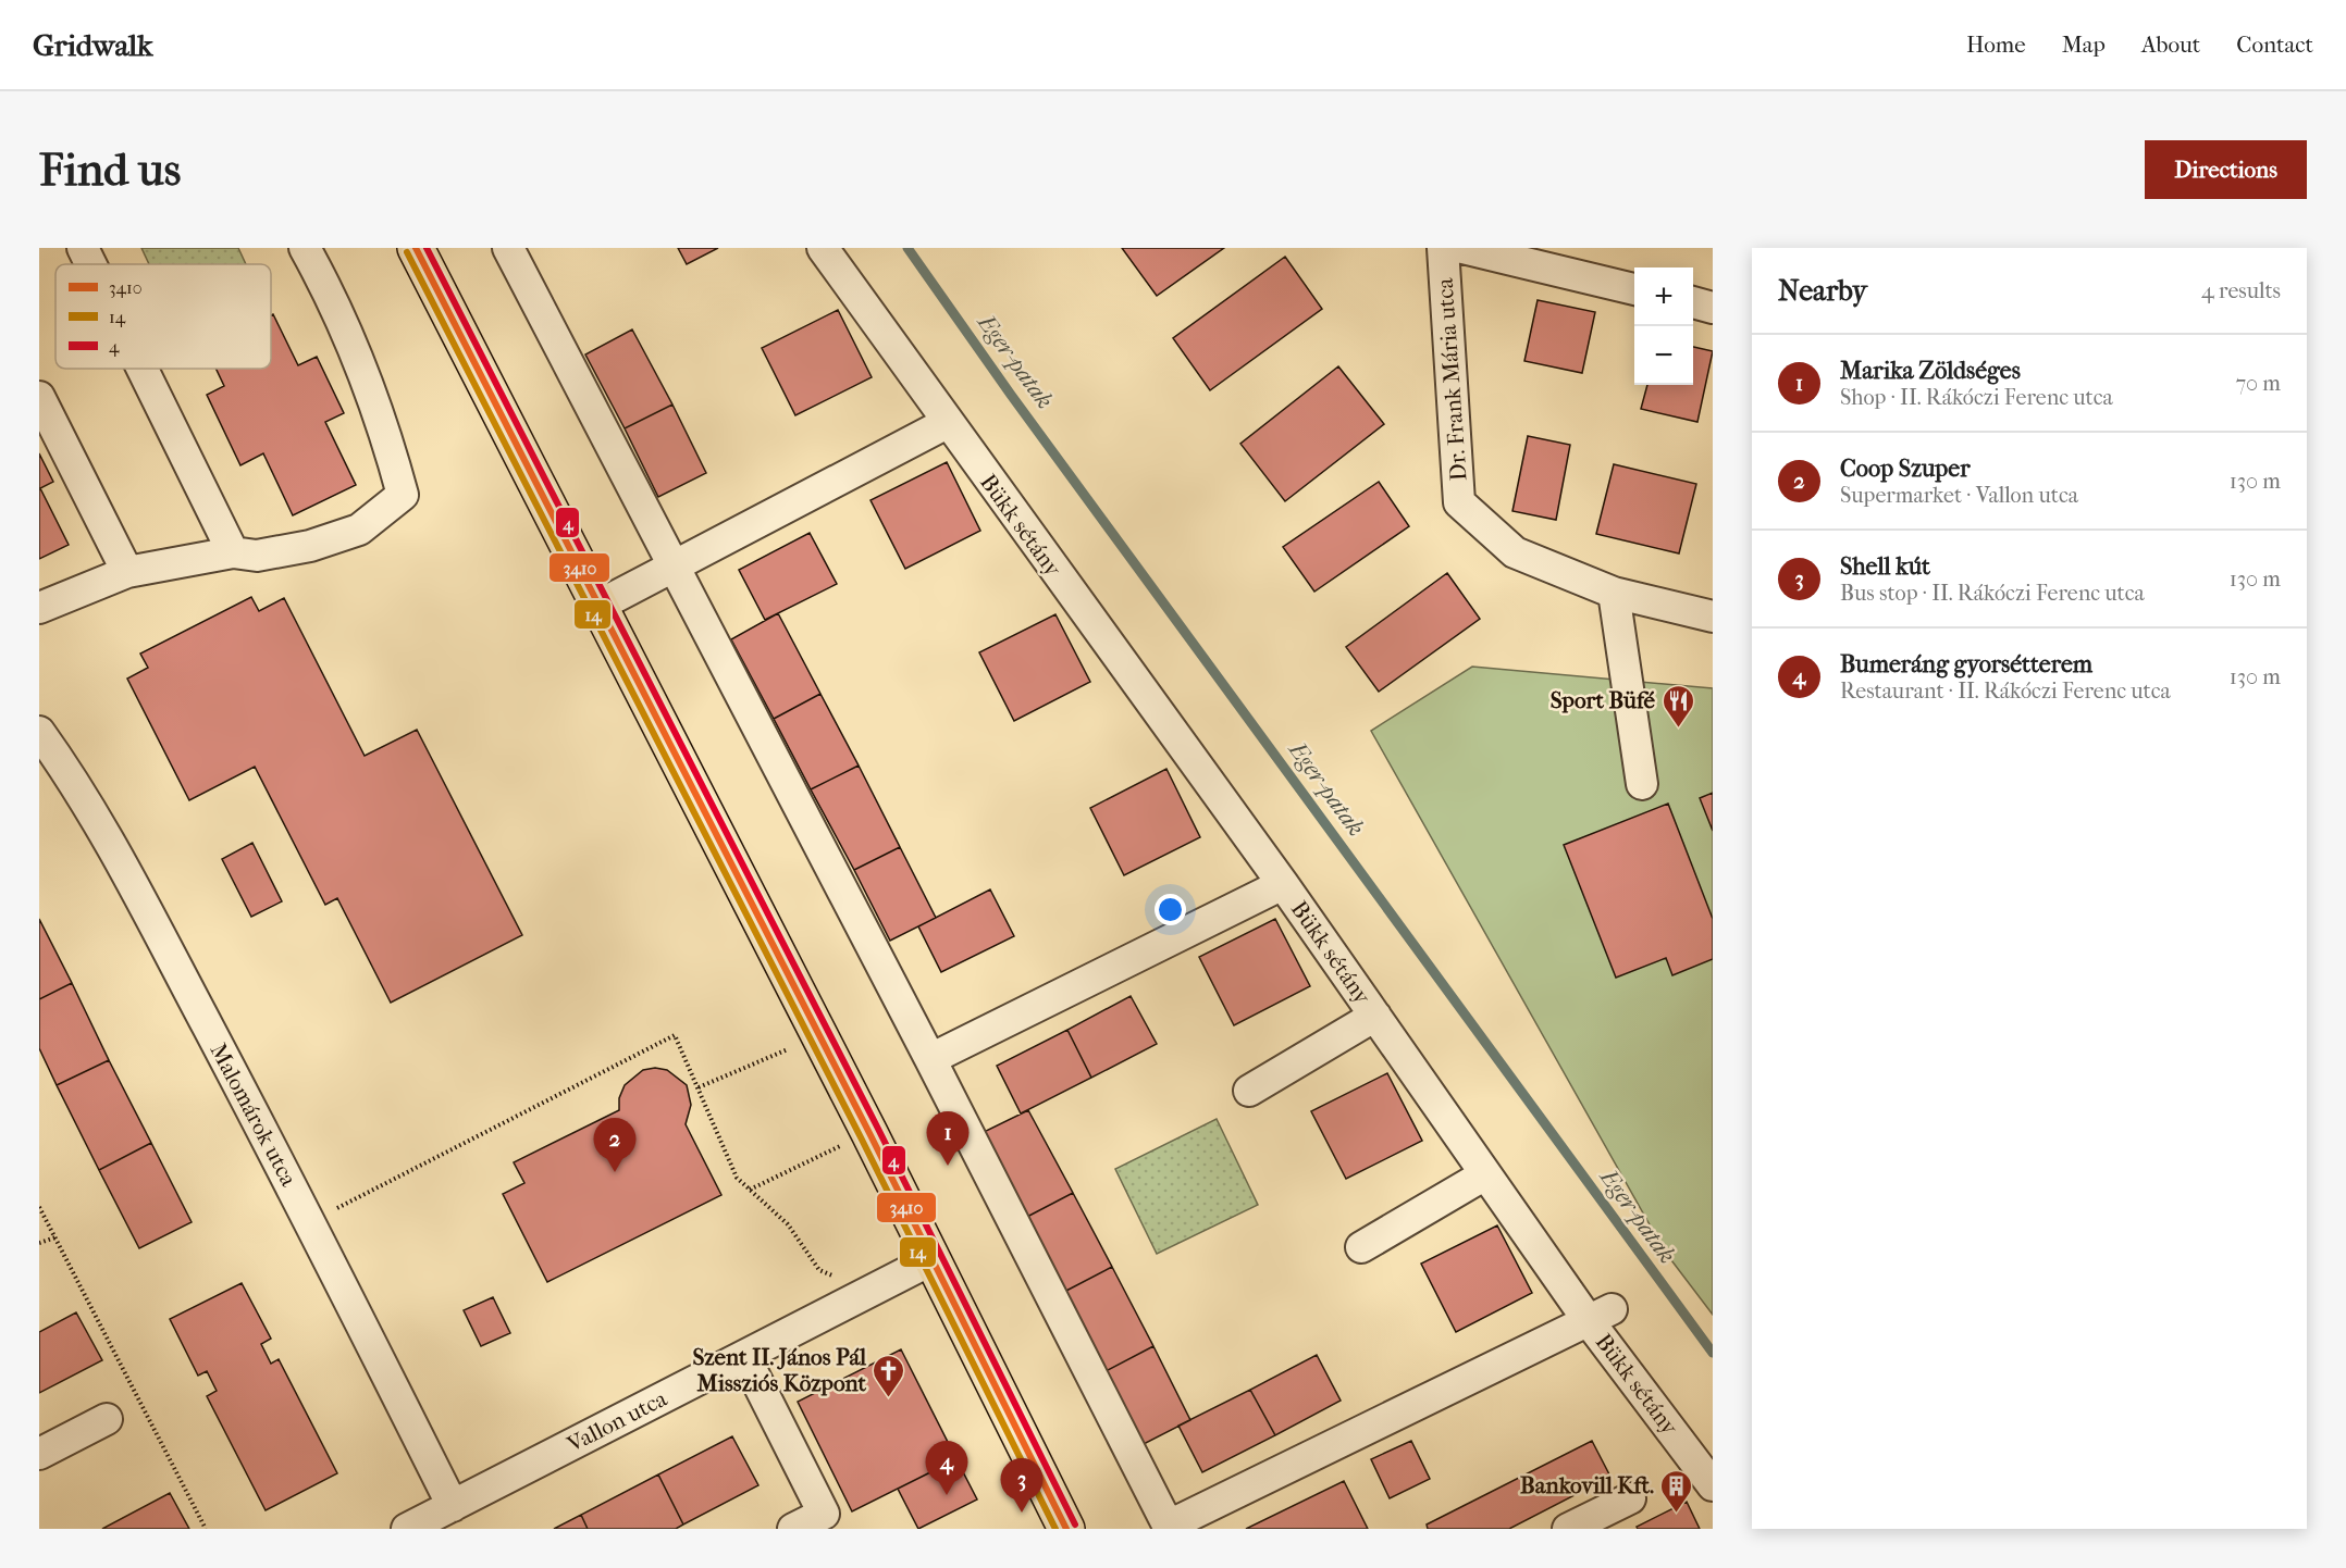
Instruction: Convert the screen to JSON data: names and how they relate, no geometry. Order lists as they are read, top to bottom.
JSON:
{
  "streets": {
    "street": [
      "Dr. Frank Mária utca",
      "Bükk sétány",
      "Malomárok utca",
      "Vallon utca"
    ]
  },
  "crossings": [
    ["Malomárok utca", "Vallon utca"]
  ],
  "water": ["Eger-patak"],
  "places": {
    "restaurant": ["Sport Büfé"],
    "church": ["Szent II. János Pál Missziós Központ"],
    "building": ["Bankovill Kft."]
  },
  "lines": ["transit line 3410", "transit line 4", "transit line 14"],
  "legend": ["3410", "14", "4"],
  "page": {
    "header": "Gridwalk",
    "nav": [
      "Home",
      "Map",
      "About",
      "Contact"
    ],
    "buttons": "Directions",
    "title": "Find us",
    "heading": ["Nearby", "4 results"],
    "map_buttons": ["+", "−"],
    "list": [
      {
        "mark": "1",
        "name": "Marika Zöldséges",
        "note": "Shop · II. Rákóczi Ferenc utca",
        "value": "70 m"
      },
      {
        "mark": "2",
        "name": "Coop Szuper",
        "note": "Supermarket · Vallon utca",
        "value": "130 m"
      },
      {
        "mark": "3",
        "name": "Shell kút",
        "note": "Bus stop · II. Rákóczi Ferenc utca",
        "value": "130 m"
      },
      {
        "mark": "4",
        "name": "Bumeráng gyorsétterem",
        "note": "Restaurant · II. Rákóczi Ferenc utca",
        "value": "130 m"
      }
    ],
    "pins": [
      "1",
      "2",
      "4",
      "3"
    ]
  }
}
